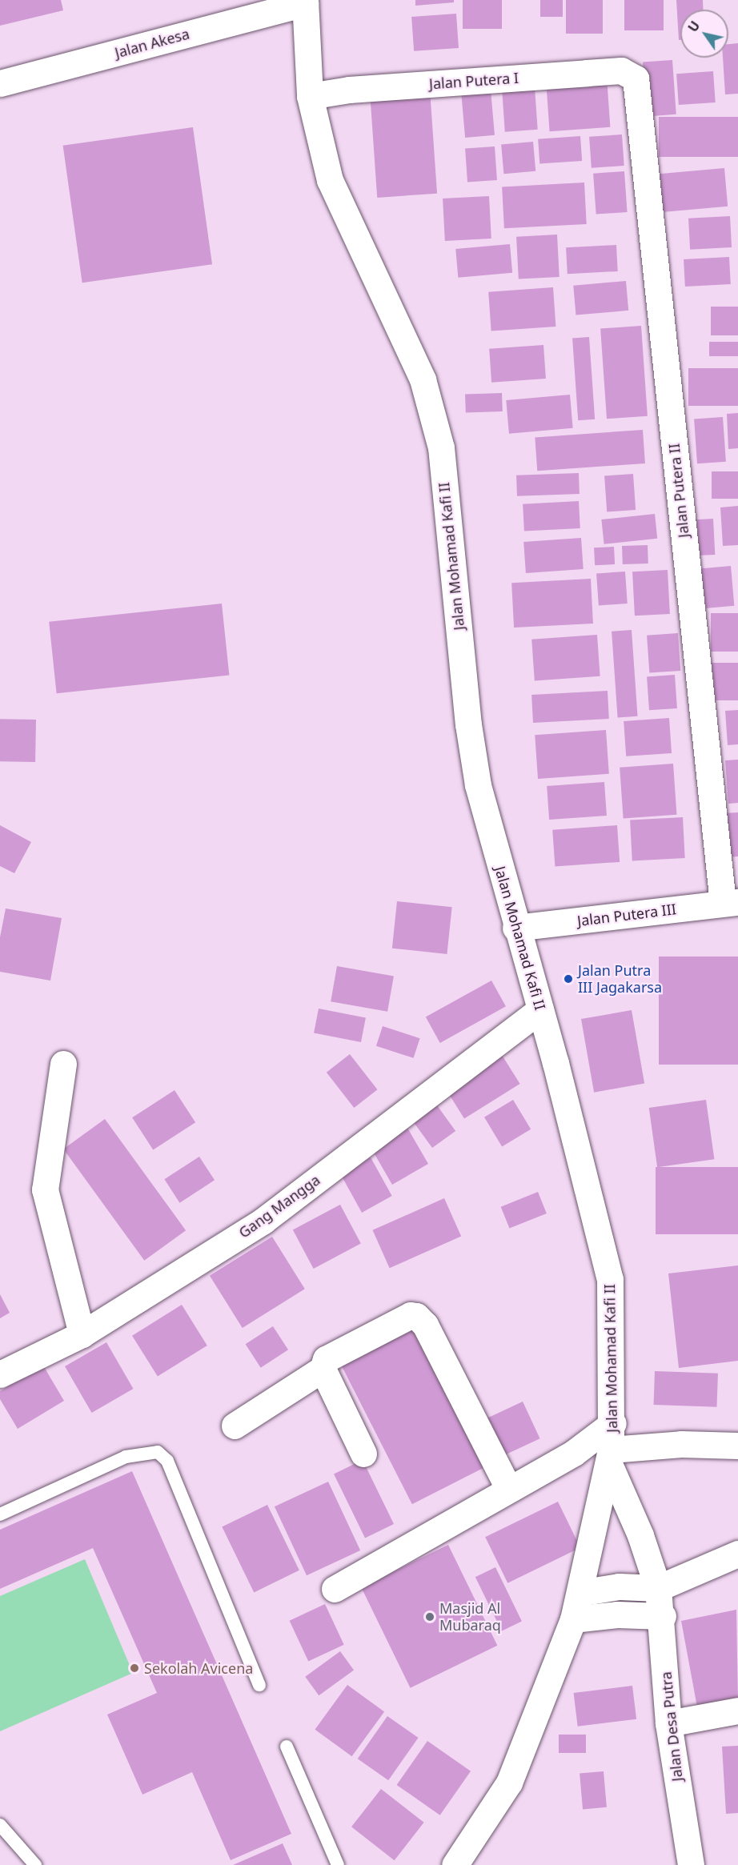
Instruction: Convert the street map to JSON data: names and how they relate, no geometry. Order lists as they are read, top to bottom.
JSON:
{
  "streets": {
    "street": [
      "Jalan Akesa",
      "Jalan Putera I",
      "Jalan Putera II",
      "Jalan Mohamad Kafi II",
      "Jalan Putera III",
      "Gang Mangga",
      "Jalan Desa Putra"
    ]
  },
  "crossings": [
    ["Jalan Akesa", "Jalan Mohamad Kafi II"],
    ["Jalan Putera I", "Jalan Putera II"],
    ["Jalan Putera I", "Jalan Mohamad Kafi II"],
    ["Jalan Putera II", "Jalan Putera III"],
    ["Jalan Mohamad Kafi II", "Jalan Putera III"],
    ["Jalan Mohamad Kafi II", "Gang Mangga"],
    ["Jalan Mohamad Kafi II", "Jalan Desa Putra"]
  ],
  "places": ["Jalan Putra III Jagakarsa", "Masjid Al Mubaraq", "Sekolah Avicena"],
  "north": "top left"
}
